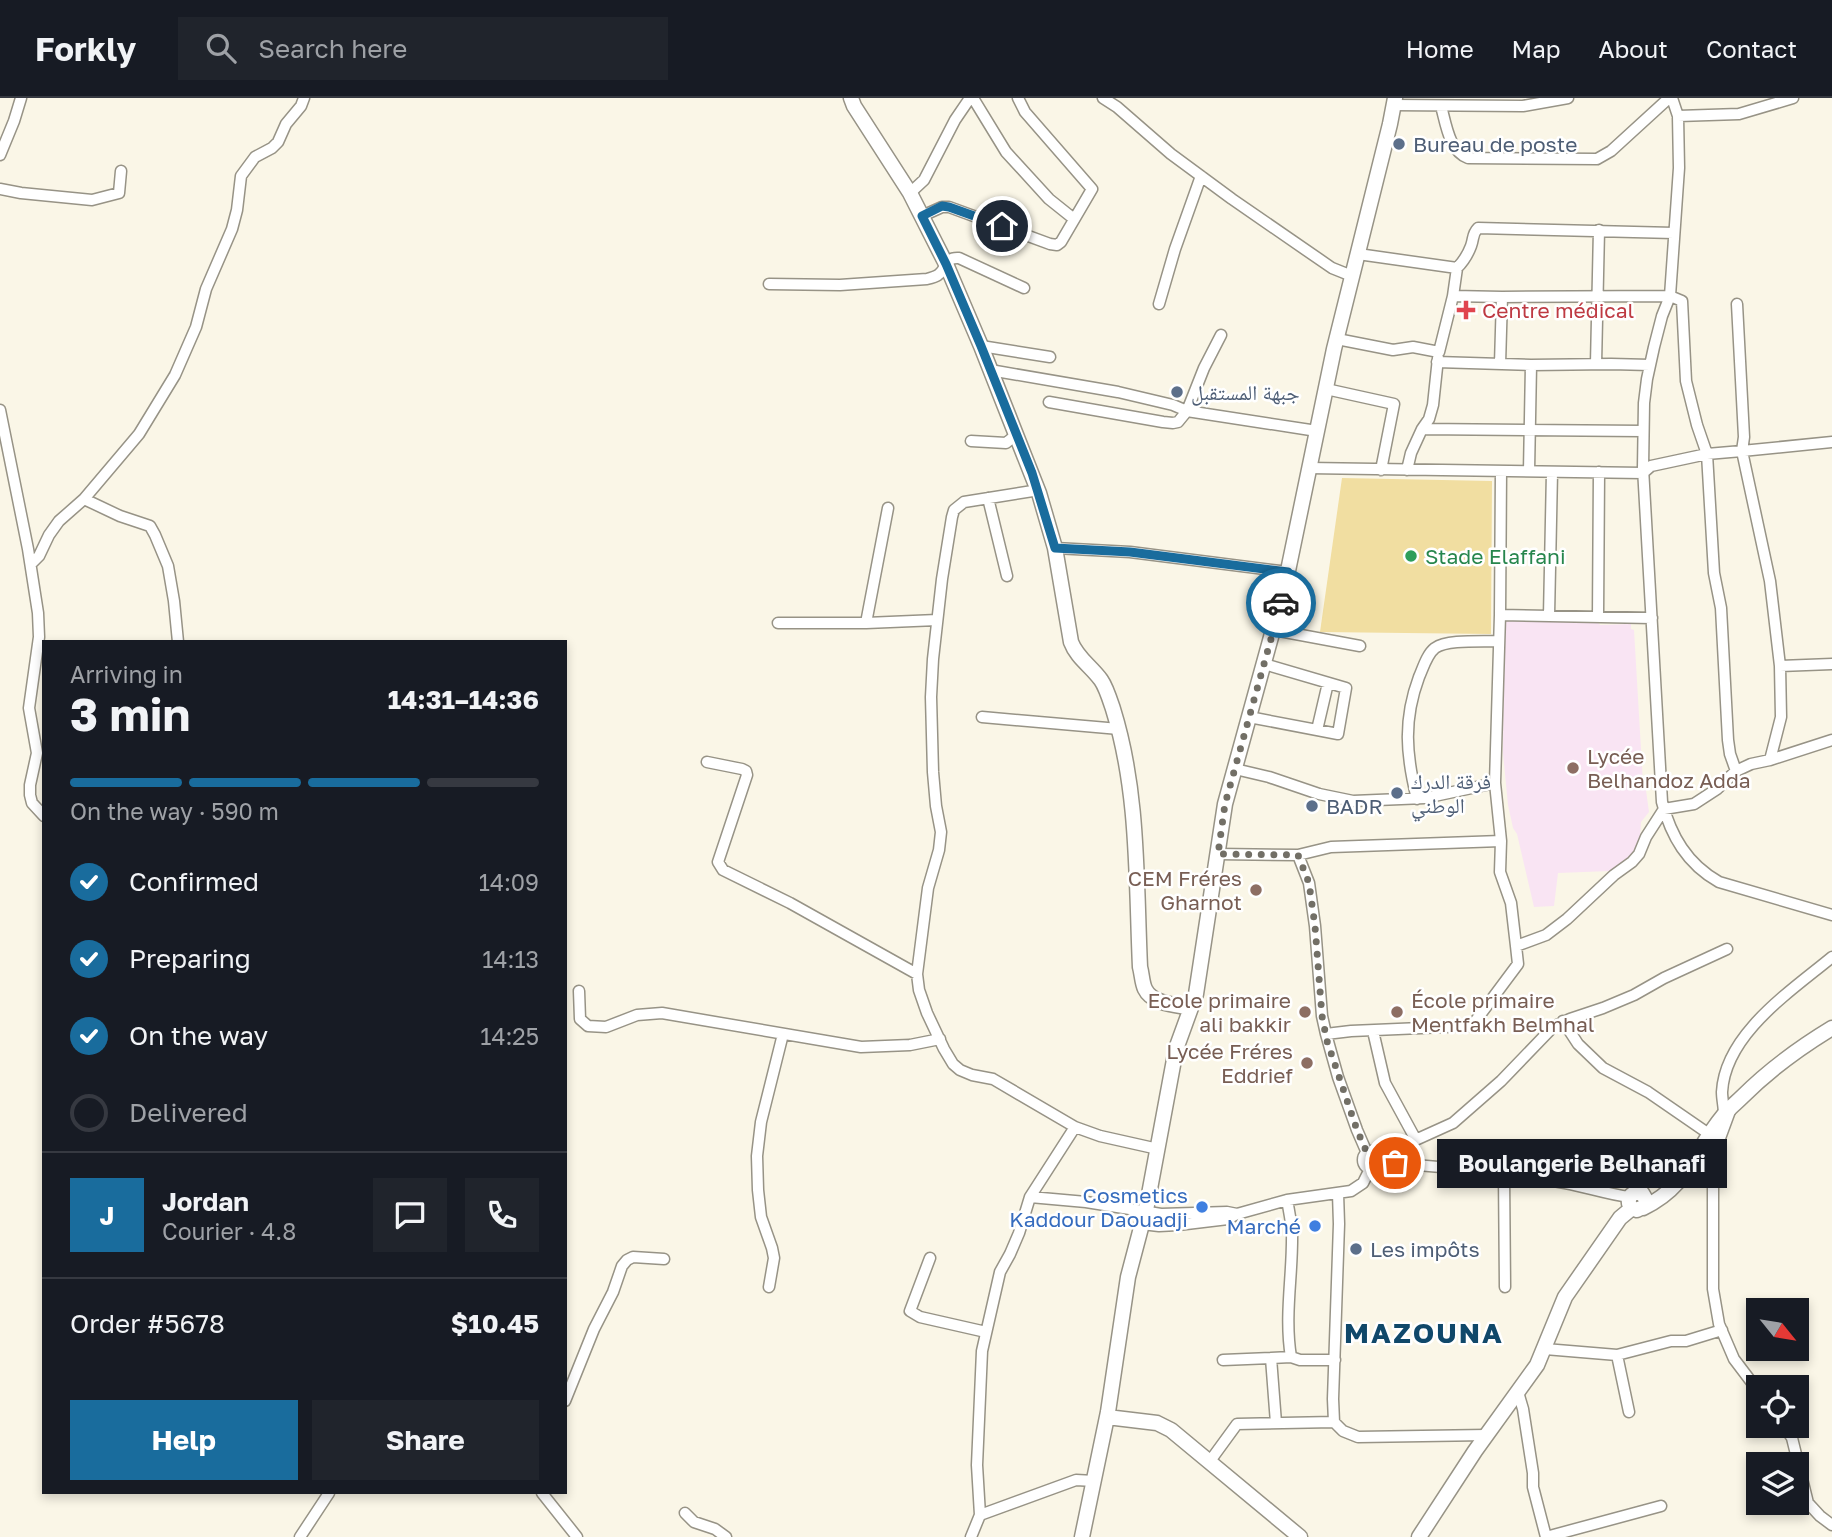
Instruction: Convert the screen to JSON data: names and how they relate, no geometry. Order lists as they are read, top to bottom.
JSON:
{
  "districts": ["MAZOUNA"],
  "places": {
    "other": [
      "Bureau de poste",
      "جبهة المستقبل",
      "Stade Elaffani",
      "Lycée Belhandoz Adda",
      "فرقة الدرك الوطني",
      "BADR",
      "CEM Fréres Gharnot",
      "Ecole primaire ali bakkir",
      "École primaire Mentfakh Belmhal",
      "Lycée Fréres Eddrief",
      "Boulangerie Belhanafi",
      "Cosmetics Kaddour Daouadji",
      "Marché",
      "Les impôts"
    ],
    "health": ["Centre médical"]
  },
  "north": "bottom right",
  "page": {
    "header": "Forkly",
    "search": "Search here",
    "nav": [
      "Home",
      "Map",
      "About",
      "Contact"
    ],
    "heading": ["3 min", "Arriving in", "14:31–14:36"],
    "panel": [
      "Jordan",
      "Courier · 4.8",
      "Order #5678",
      "$10.45"
    ],
    "bar": "On the way · 590 m",
    "list": [
      ["Confirmed", "14:09"],
      ["Preparing", "14:13"],
      ["On the way", "14:25"],
      "Delivered"
    ],
    "bubble": "Boulangerie Belhanafi",
    "round": "J",
    "buttons": ["Help", "Share"]
  }
}
